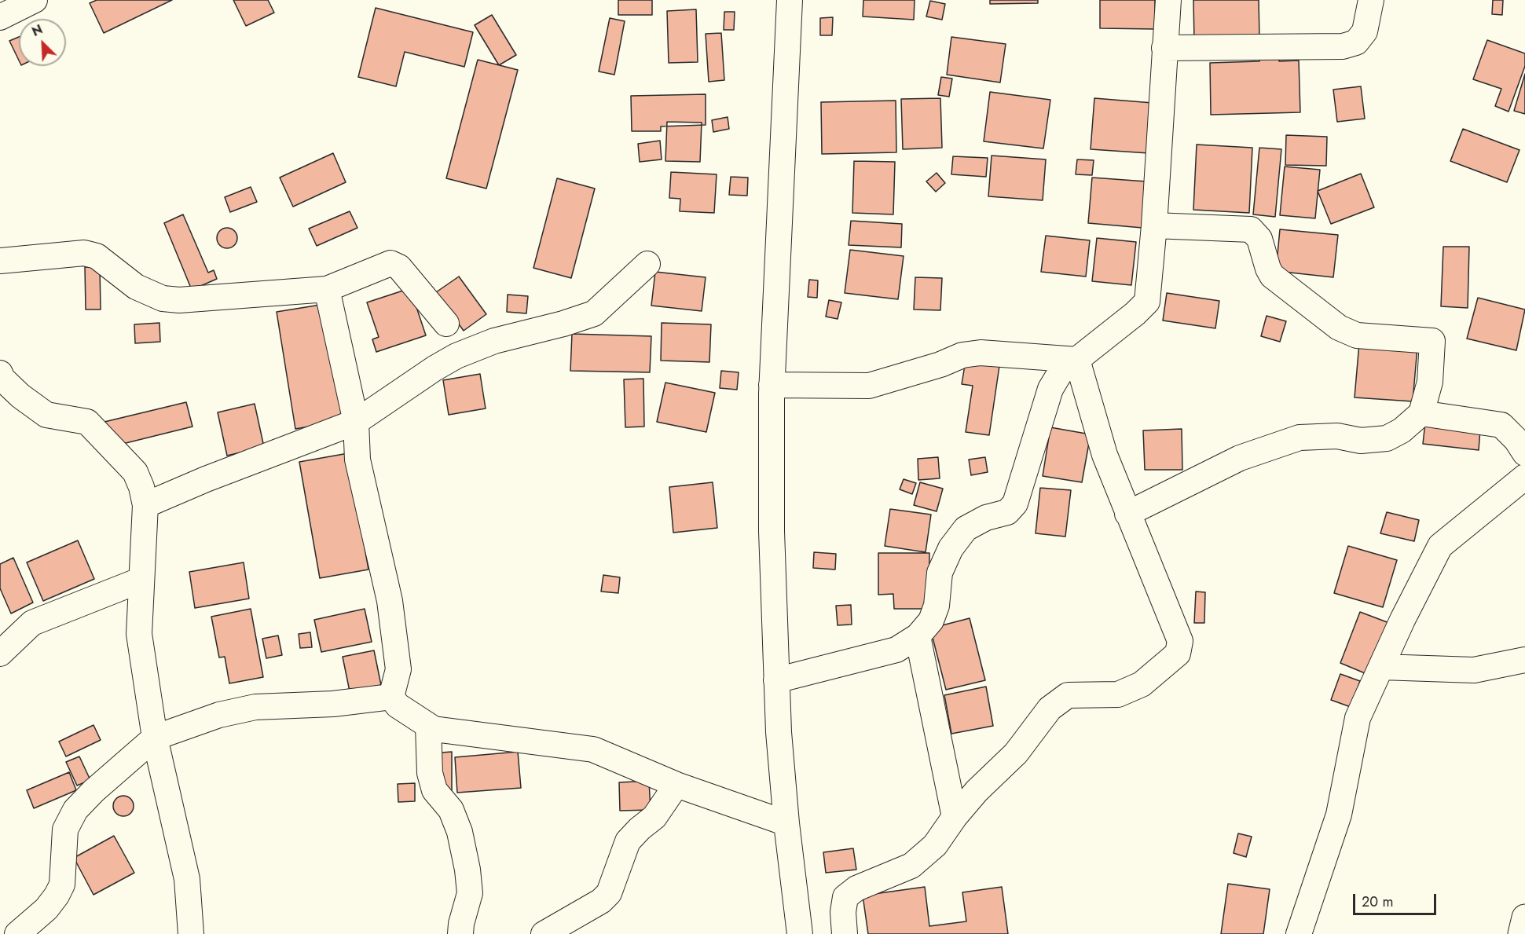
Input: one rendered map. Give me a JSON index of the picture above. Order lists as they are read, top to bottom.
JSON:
{
  "scale_bar": "20 m",
  "north": "top left"
}
